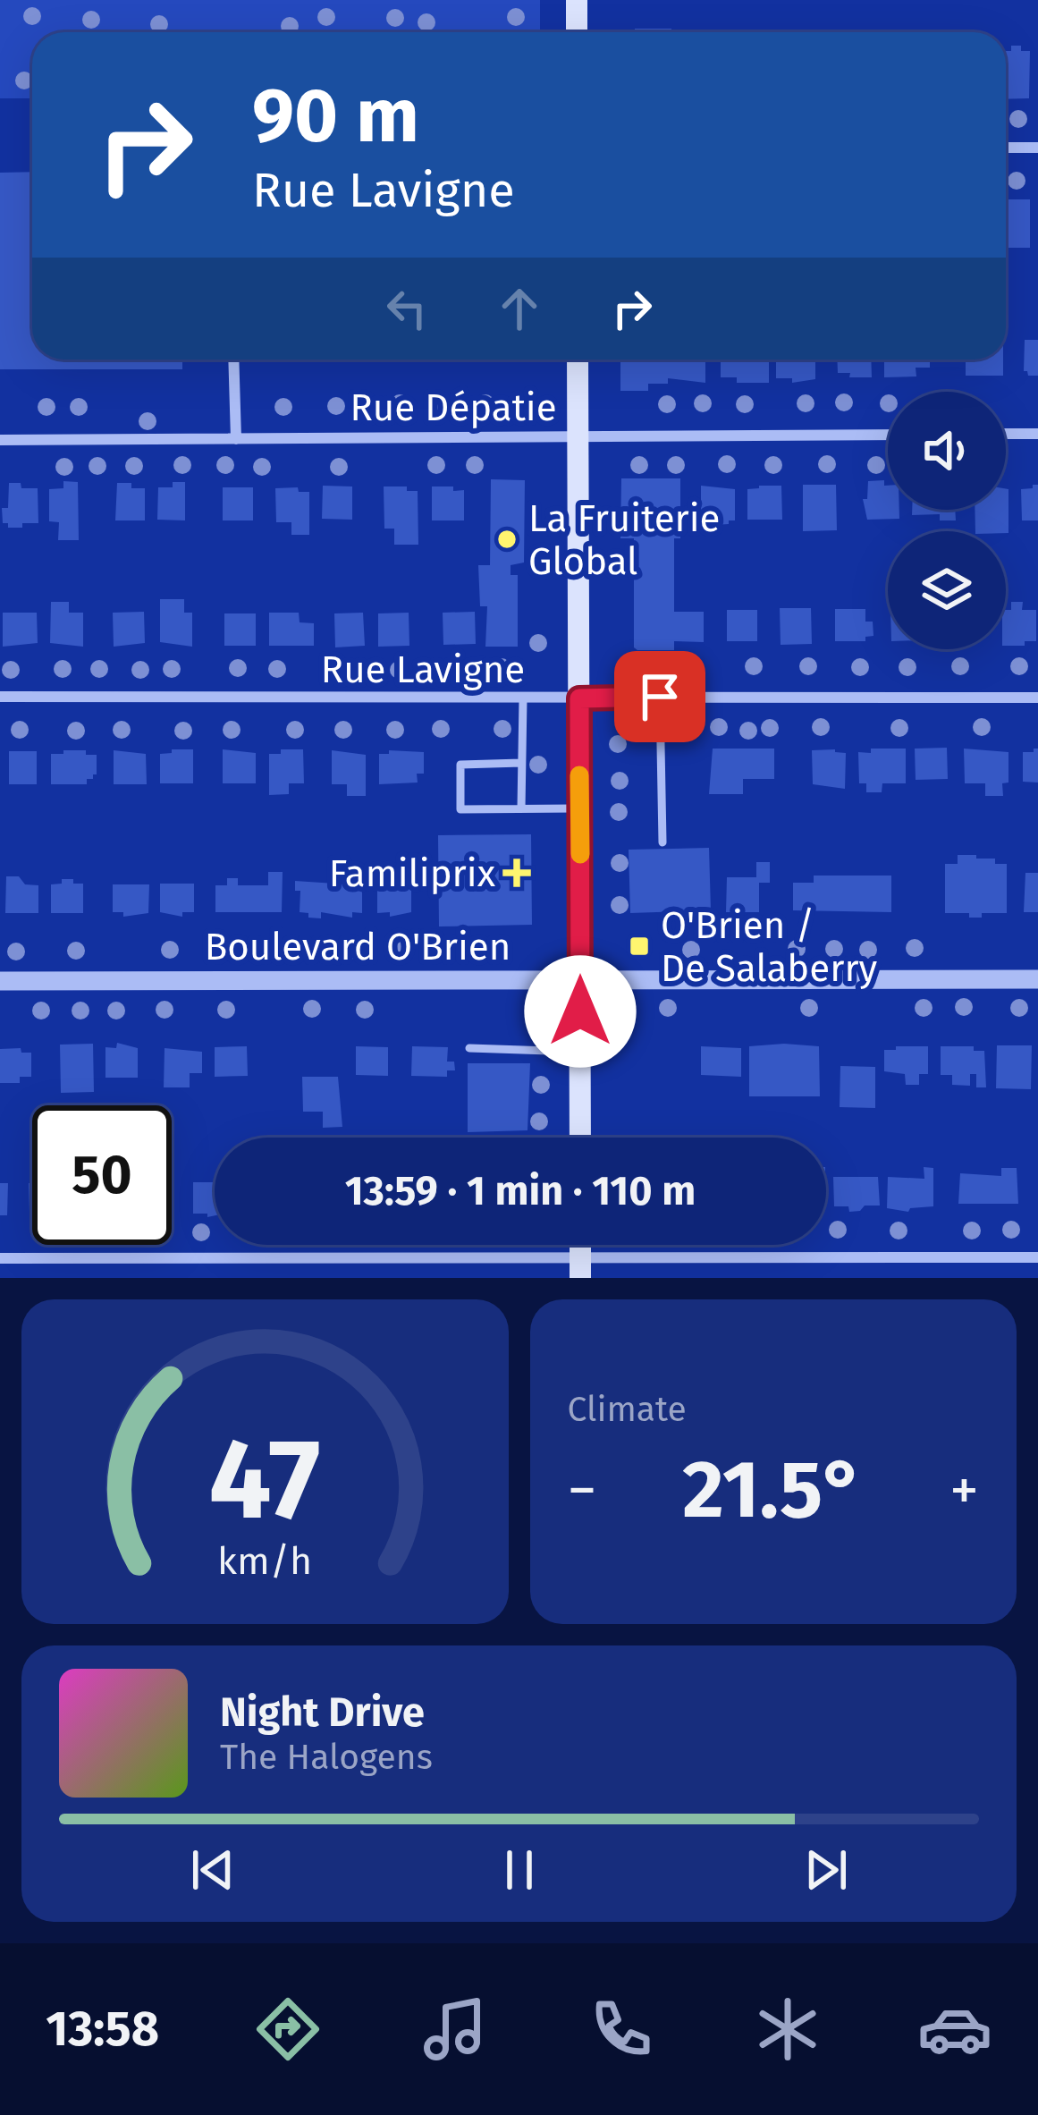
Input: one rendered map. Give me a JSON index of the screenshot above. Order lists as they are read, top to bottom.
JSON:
{
  "streets": {
    "street": ["Rue Dépatie", "Rue Lavigne", "Boulevard O'Brien"]
  },
  "places": {
    "other": ["La Fruiterie Global"],
    "health": ["Familiprix"],
    "transit": ["O'Brien / De Salaberry"]
  },
  "page": {
    "turn": ["90 m", "Rue Lavigne"],
    "limit": "50",
    "trip": "13:59 · 1 min · 110 m",
    "tile": "Climate",
    "heat": ["−", "21.5°", "+"],
    "song": ["Night Drive", "The Halogens"],
    "tabs": "13:58",
    "gauge": ["47", "km/h"]
  }
}
